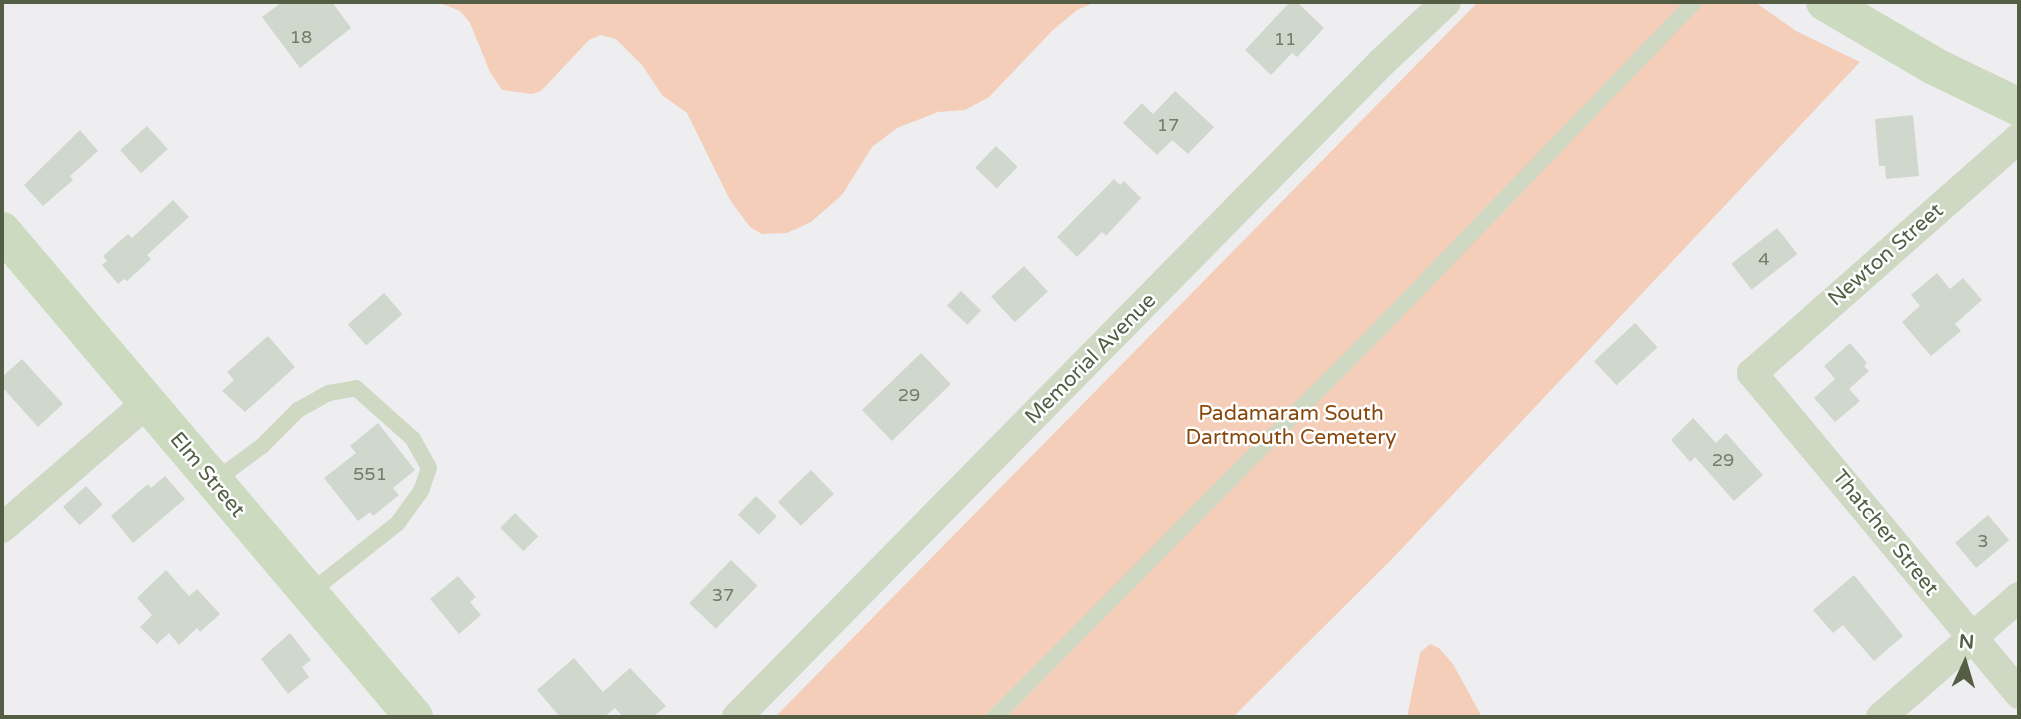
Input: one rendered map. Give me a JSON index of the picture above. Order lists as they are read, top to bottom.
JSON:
{
  "streets": {
    "street": [
      "Newton Street",
      "Memorial Avenue",
      "Elm Street",
      "Thatcher Street"
    ]
  },
  "crossings": [
    ["Newton Street", "Thatcher Street"]
  ],
  "parks": ["Padamaram South Dartmouth Cemetery"],
  "house_numbers": [
    "18",
    "11",
    "17",
    "4",
    "29",
    "29",
    "551",
    "3",
    "37"
  ],
  "north": "top"
}
